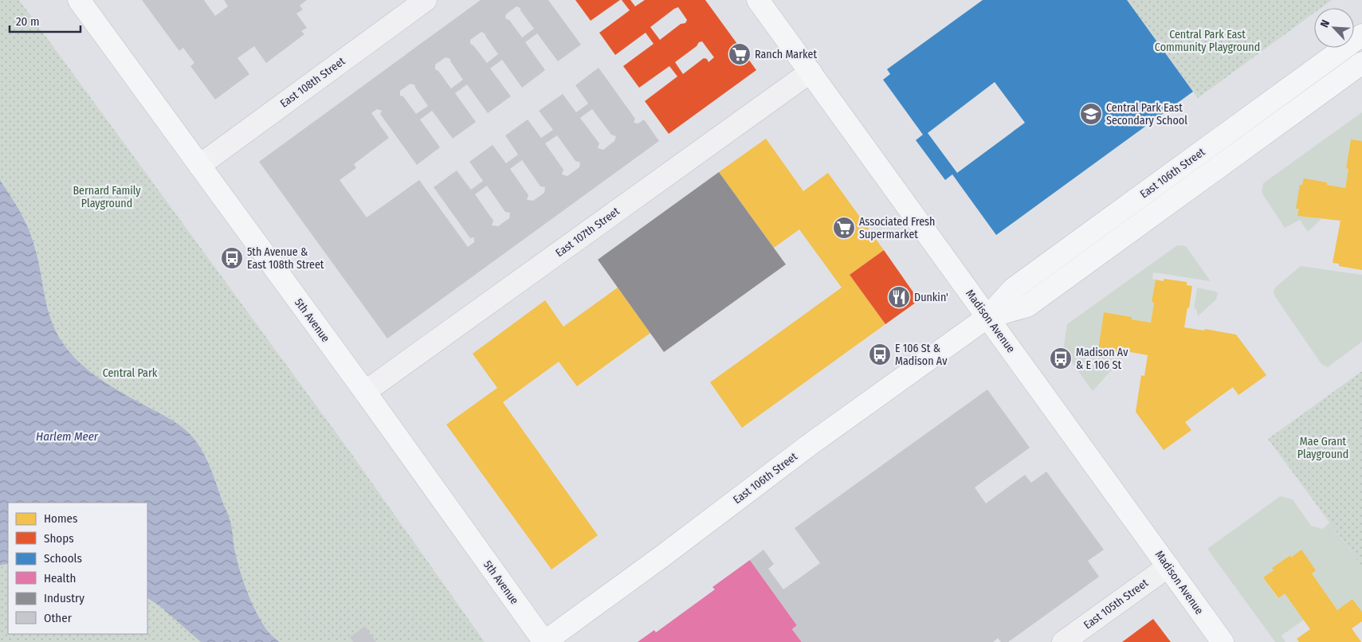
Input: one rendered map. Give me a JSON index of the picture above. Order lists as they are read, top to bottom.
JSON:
{
  "streets": {
    "main road": ["East 106th Street", "5th Avenue", "Madison Avenue"],
    "street": ["East 108th Street", "East 107th Street", "East 105th Street"]
  },
  "crossings": [
    ["East 108th Street", "5th Avenue"],
    ["East 106th Street", "5th Avenue"],
    ["East 106th Street", "Madison Avenue"],
    ["East 107th Street", "5th Avenue"],
    ["East 107th Street", "Madison Avenue"],
    ["Madison Avenue", "East 105th Street"]
  ],
  "water": ["Harlem Meer"],
  "parks": [
    "Central Park East Community Playground",
    "Bernard Family Playground",
    "Central Park",
    "Mae Grant Playground"
  ],
  "places": {
    "supermarket": ["Ranch Market", "Associated Fresh Supermarket"],
    "school or university": ["Central Park East Secondary School"],
    "bus stop": ["5th Avenue & East 108th Street", "E 106 St & Madison Av", "Madison Av & E 106 St"],
    "restaurant": ["Dunkin'"]
  },
  "legend": [
    "Homes",
    "Shops",
    "Schools",
    "Health",
    "Industry",
    "Other"
  ],
  "scale_bar": "20 m",
  "north": "top left"
}
